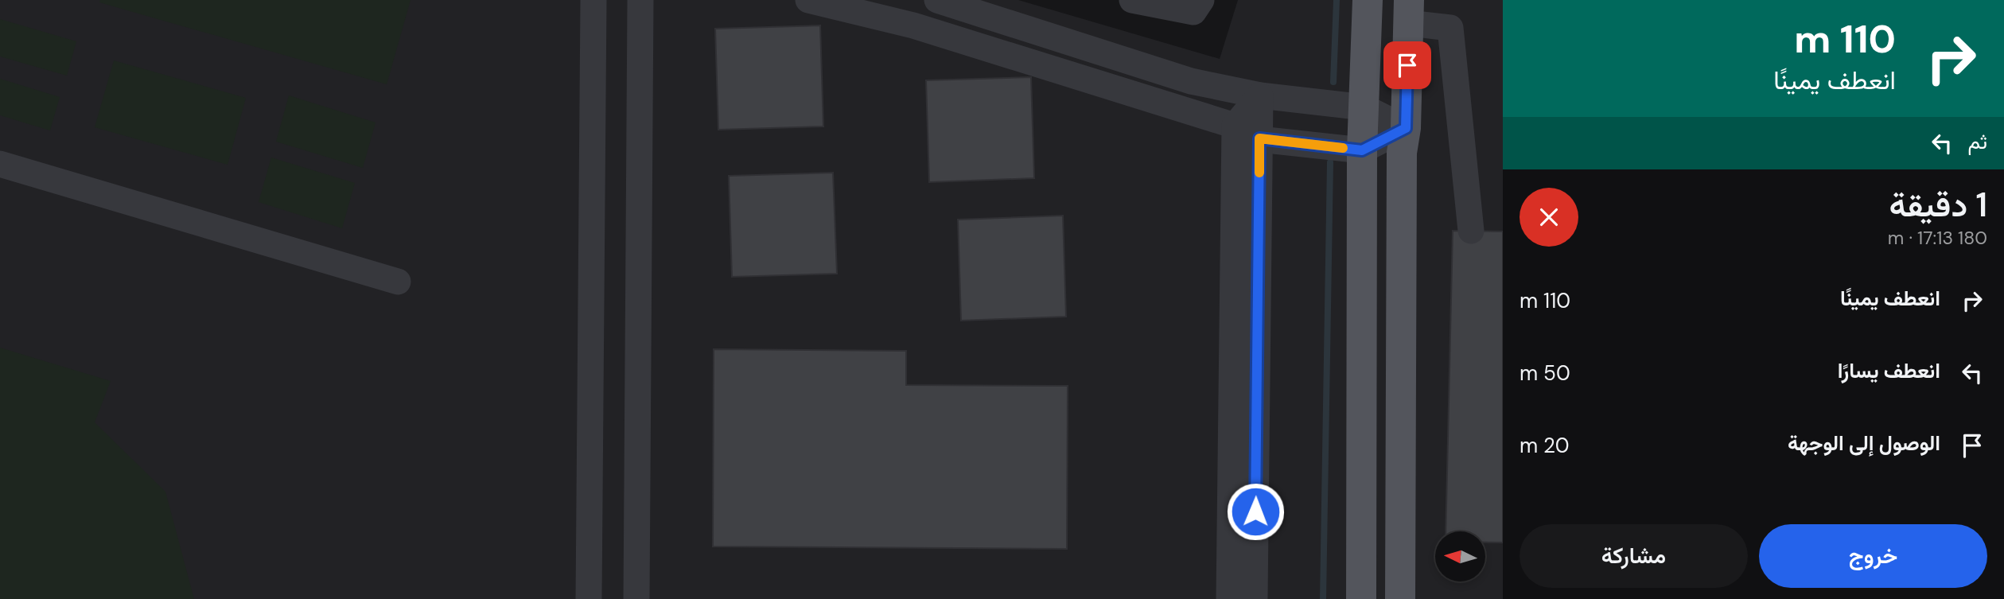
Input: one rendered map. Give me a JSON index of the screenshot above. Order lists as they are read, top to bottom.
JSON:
{
  "north": "left",
  "page": {
    "turn": ["110 m", "انعطف يمينًا"],
    "then": "ثم",
    "heading": ["1 دقيقة", "180 m · 17:13"],
    "list": [
      {
        "name": "انعطف يمينًا",
        "value": "110 m"
      },
      {
        "name": "انعطف يسارًا",
        "value": "50 m"
      },
      {
        "name": "الوصول إلى الوجهة",
        "value": "20 m"
      }
    ],
    "buttons": ["خروج", "مشاركة"]
  }
}
